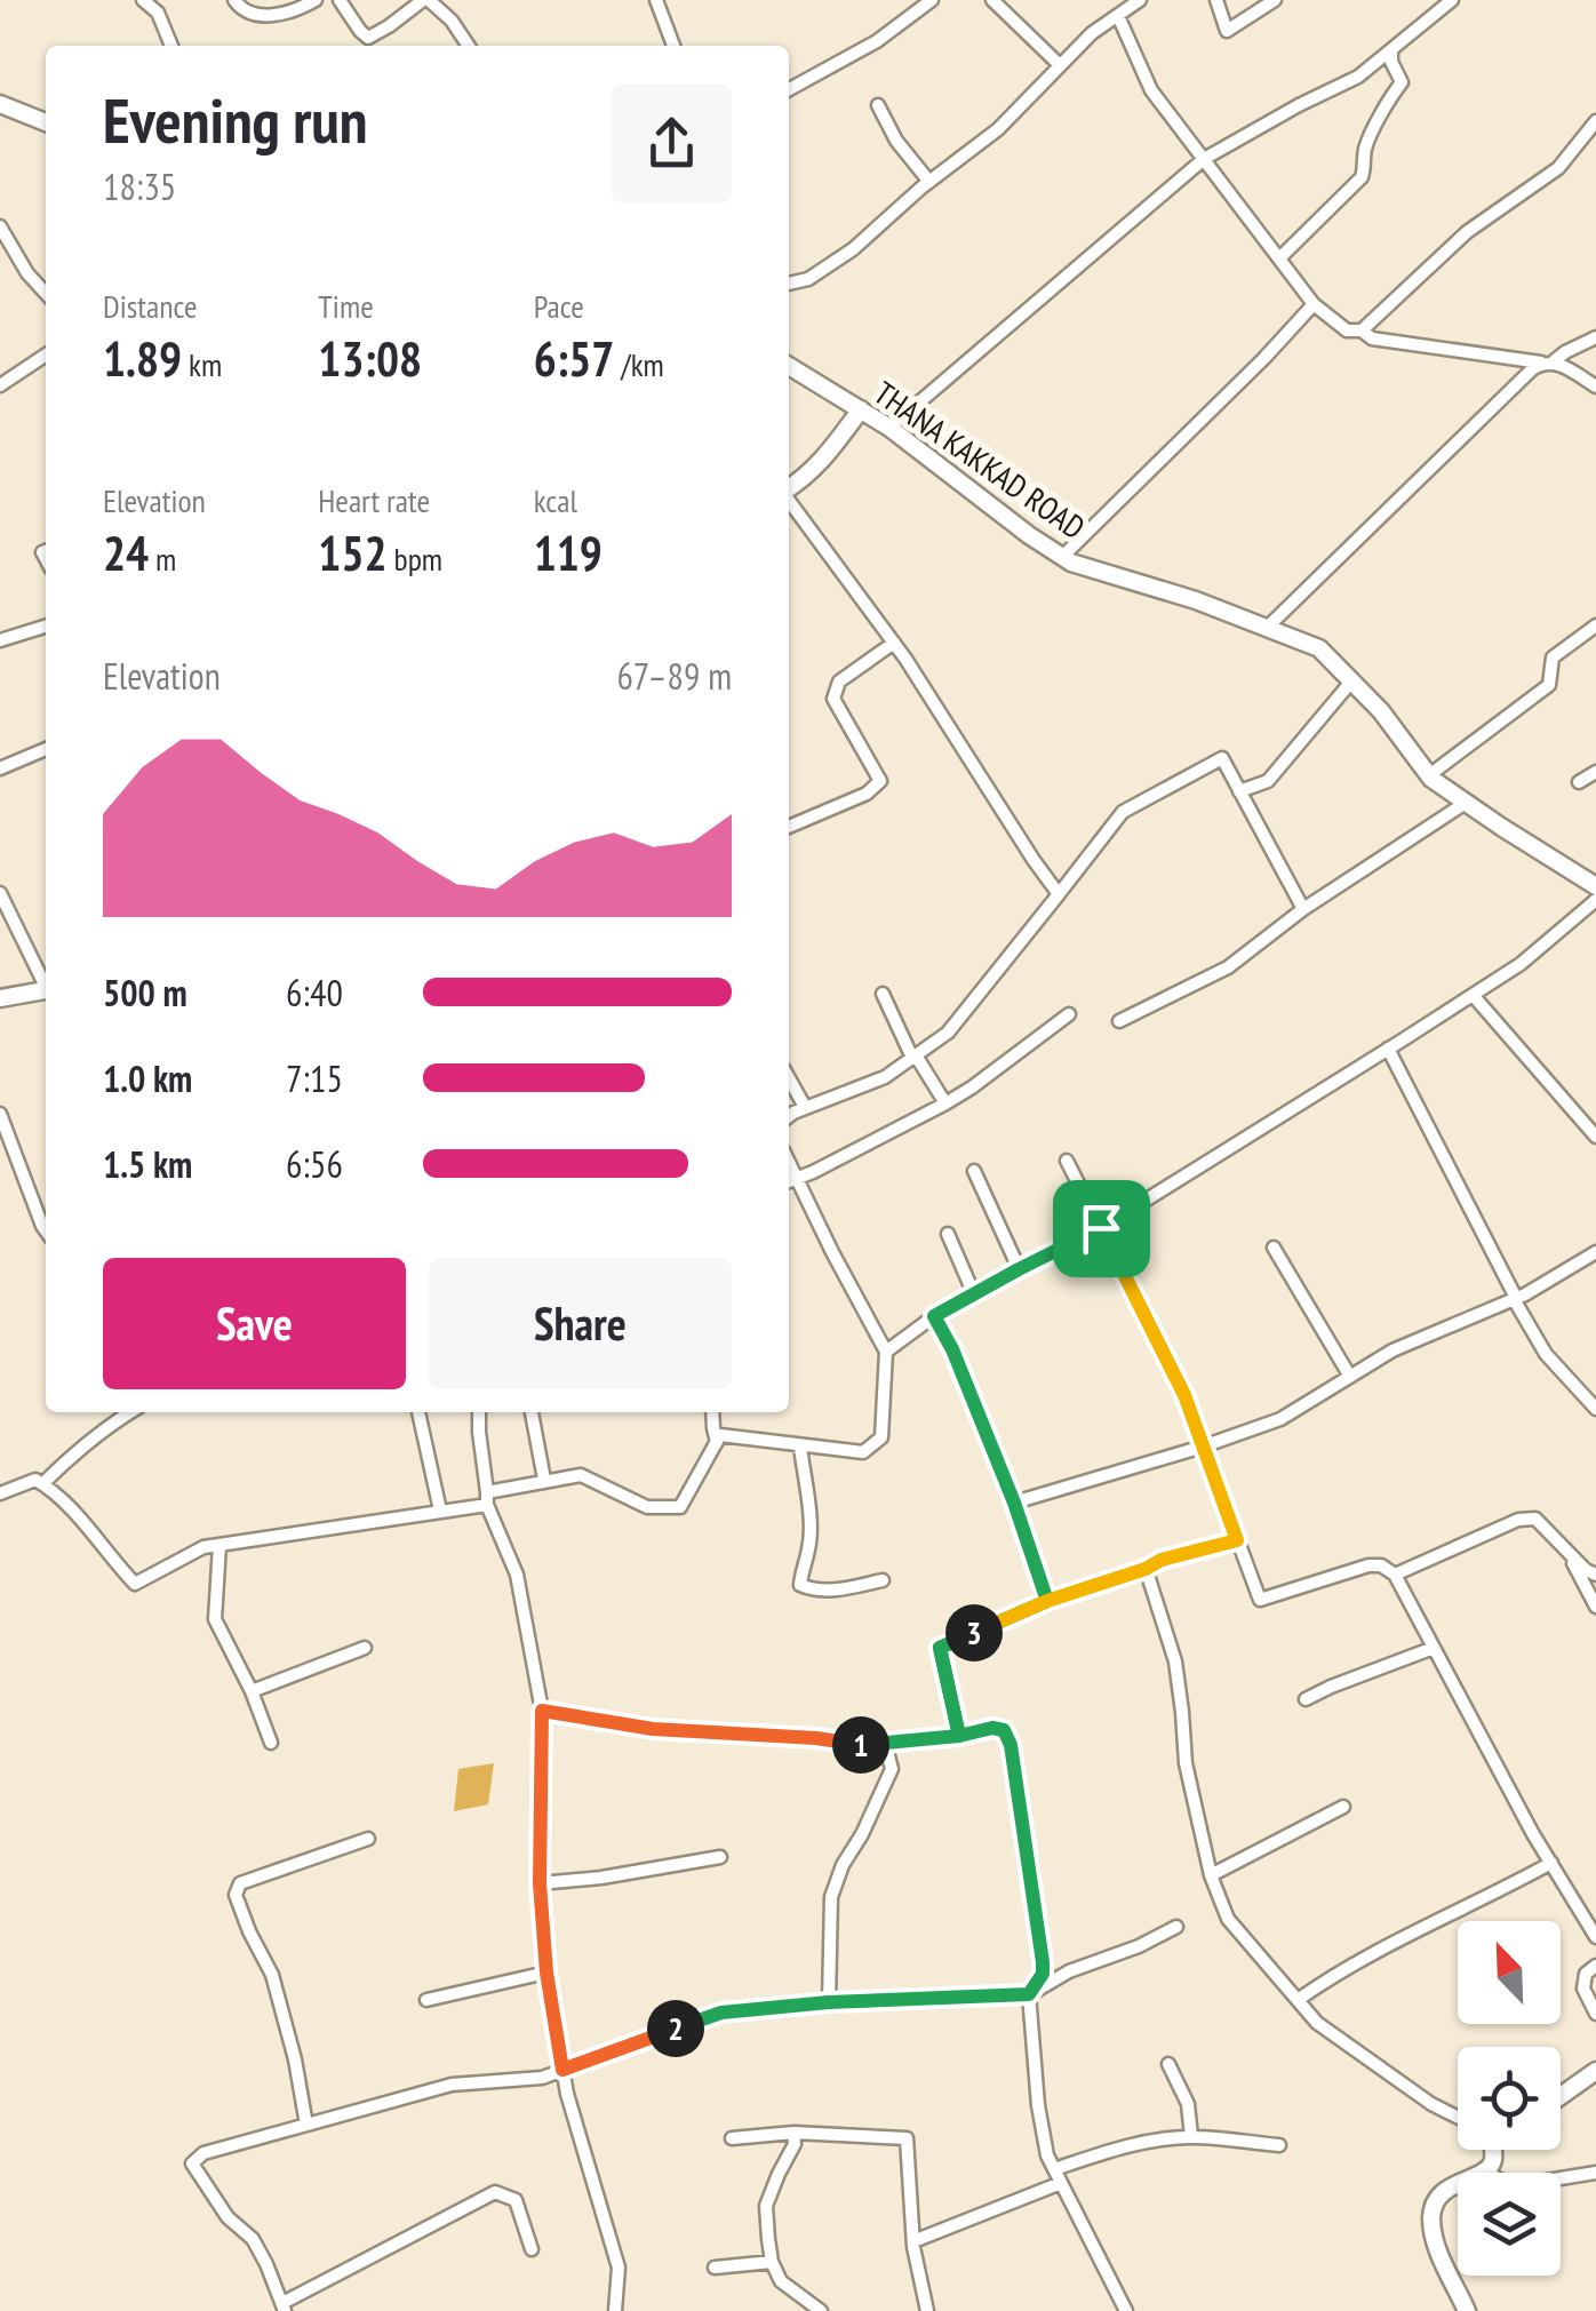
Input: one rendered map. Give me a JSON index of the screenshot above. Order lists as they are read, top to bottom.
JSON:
{
  "streets": {
    "main road": ["THANA KAKKAD ROAD"]
  },
  "north": "top left",
  "page": {
    "heading": ["Evening run", "18:35"],
    "stats": [
      ["Distance", "1.89 km"],
      ["Time", "13:08"],
      ["Pace", "6:57 /km"],
      ["Elevation", "24 m"],
      ["Heart rate", "152 bpm"],
      ["kcal", "119"]
    ],
    "chart": ["Elevation", "67–89 m"],
    "list": [
      {
        "name": "500 m",
        "note": "6:40"
      },
      {
        "name": "1.0 km",
        "note": "7:15"
      },
      {
        "name": "1.5 km",
        "note": "6:56"
      }
    ],
    "buttons": ["Save", "Share"],
    "pins": ["3", "1", "2"]
  }
}
